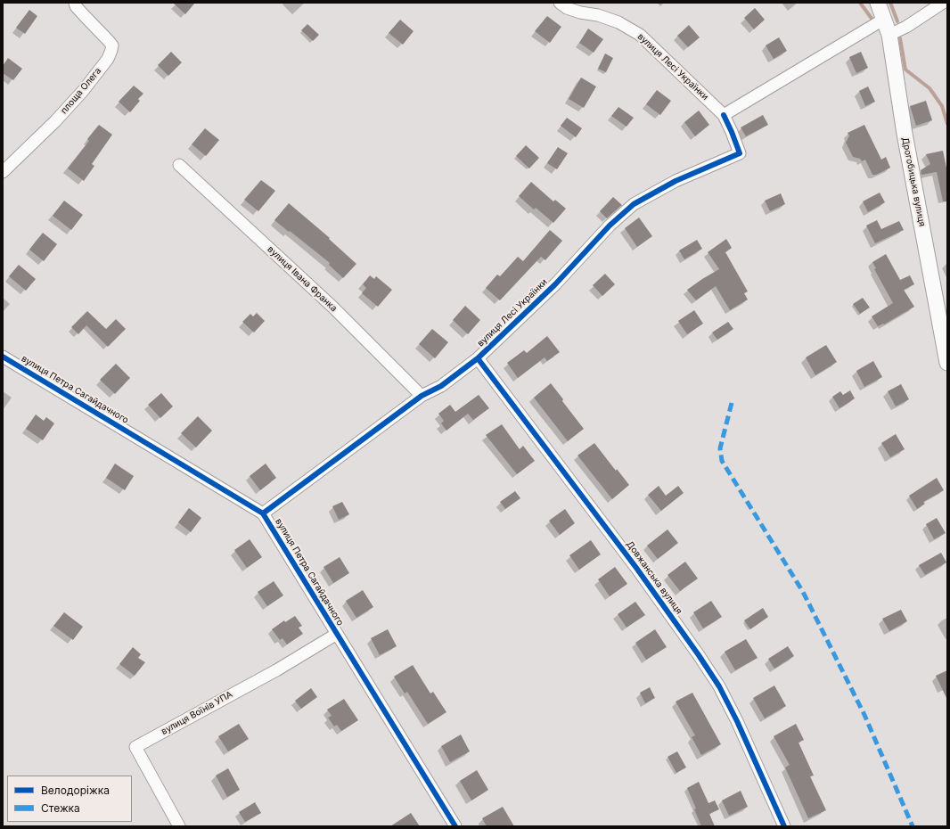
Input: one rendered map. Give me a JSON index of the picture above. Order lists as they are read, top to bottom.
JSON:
{
  "streets": {
    "street": [
      "вулиця Лесі Українки",
      "площа Олега",
      "Дрогобицька вулиця",
      "вулиця Івана Франка",
      "вулиця Петра Сагайдачного",
      "Довжанська вулиця",
      "вулиця Воїнів УПА"
    ]
  },
  "crossings": [
    ["вулиця Лесі Українки", "вулиця Івана Франка"],
    ["вулиця Лесі Українки", "вулиця Петра Сагайдачного"],
    ["вулиця Лесі Українки", "Довжанська вулиця"],
    ["вулиця Петра Сагайдачного", "вулиця Воїнів УПА"]
  ],
  "legend": ["Велодоріжка", "Стежка"]
}
